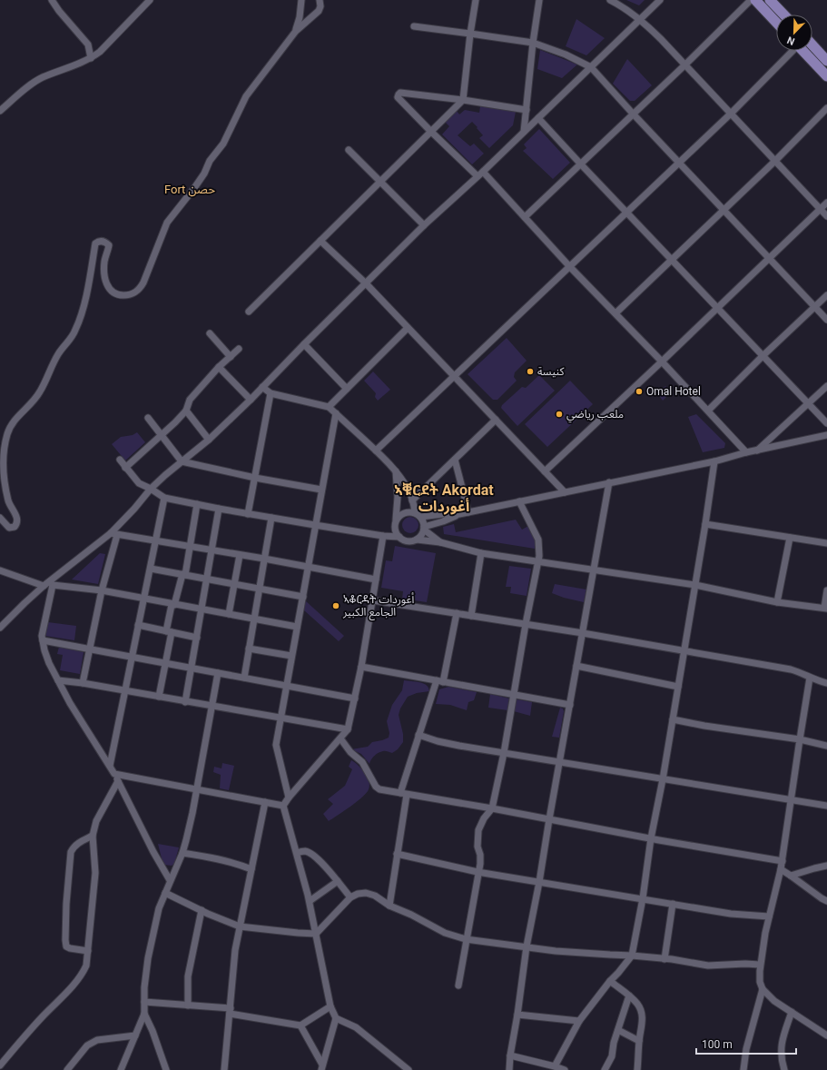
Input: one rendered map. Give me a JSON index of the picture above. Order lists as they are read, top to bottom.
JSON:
{
  "districts": ["Fort حصن", "ኣቑርደት Akordat أغوردات"],
  "places": [
    "كنيسة",
    "Omal Hotel",
    "ملعب رياضي",
    "ኣቆርዳት أغوردات الجامع الكبير"
  ],
  "scale_bar": "100 m",
  "north": "bottom left"
}
